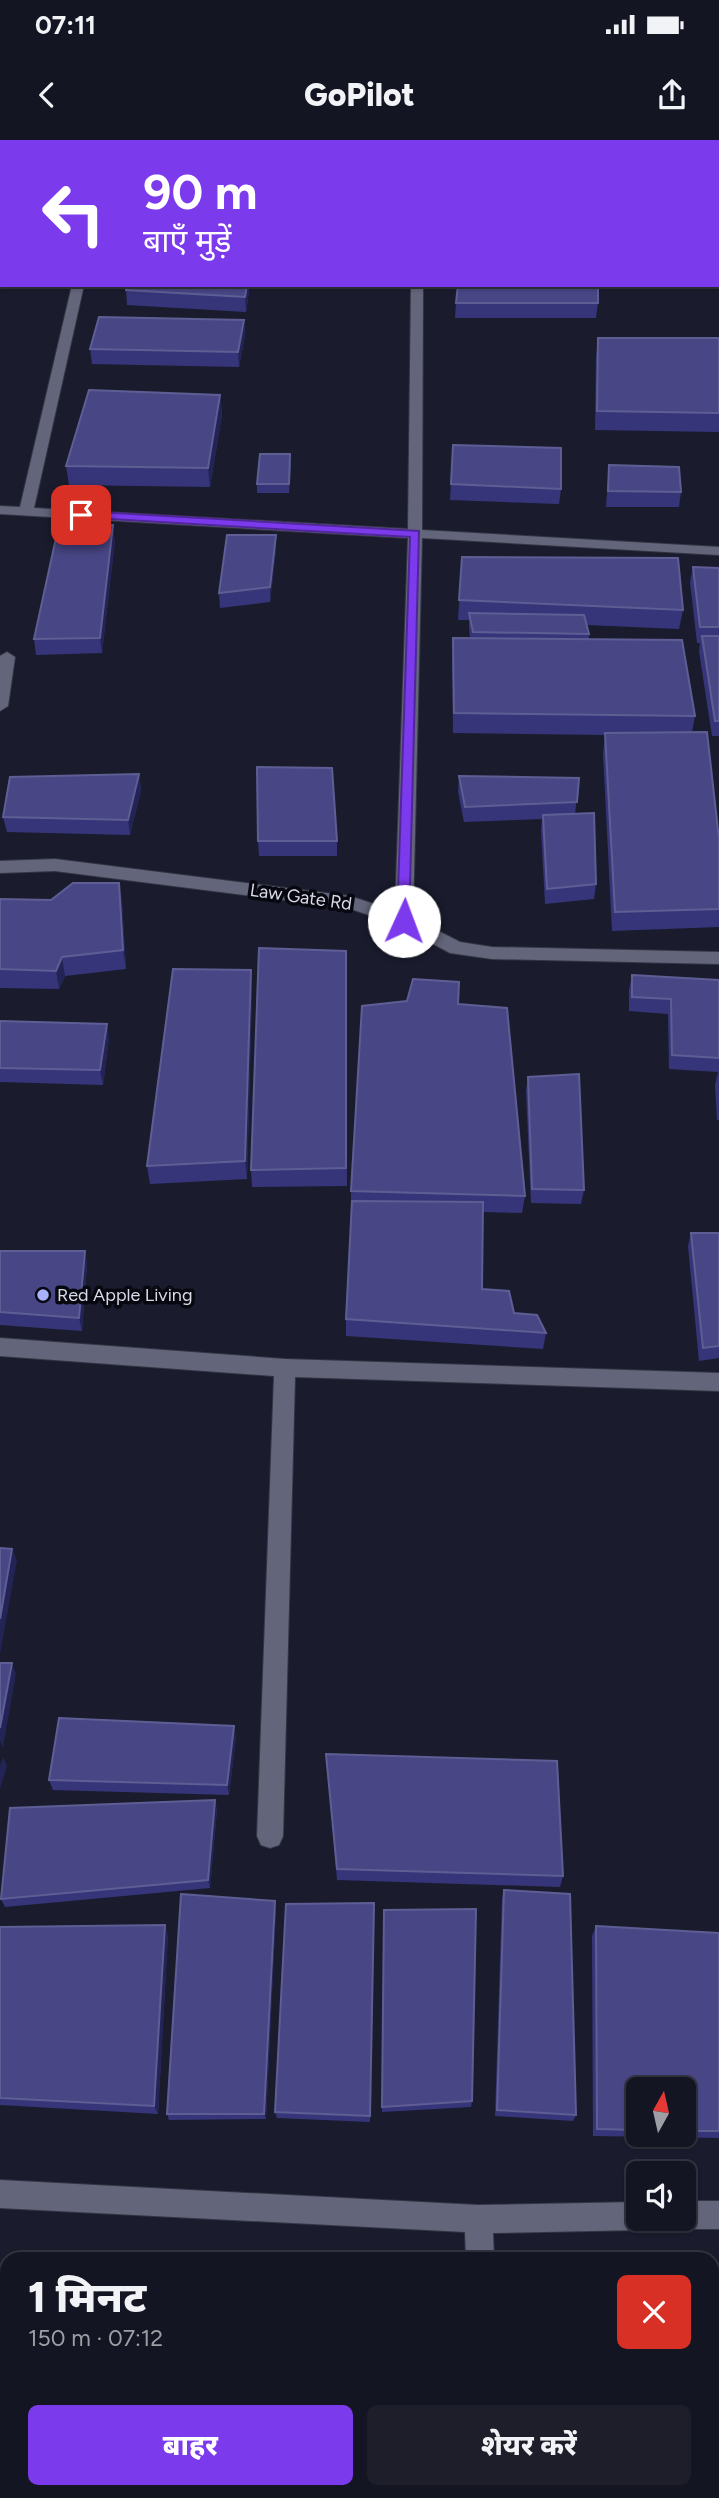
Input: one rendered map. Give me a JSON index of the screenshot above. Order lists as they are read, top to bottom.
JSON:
{
  "streets": {
    "street": ["Law Gate Rd"]
  },
  "places": ["Red Apple Living"],
  "north": "top",
  "page": {
    "status": "07:11",
    "header": "GoPilot",
    "turn": ["90 m", "बाएँ मुड़ें"],
    "heading": ["1 मिनट", "150 m · 07:12"],
    "buttons": ["बाहर", "शेयर करें"]
  }
}
